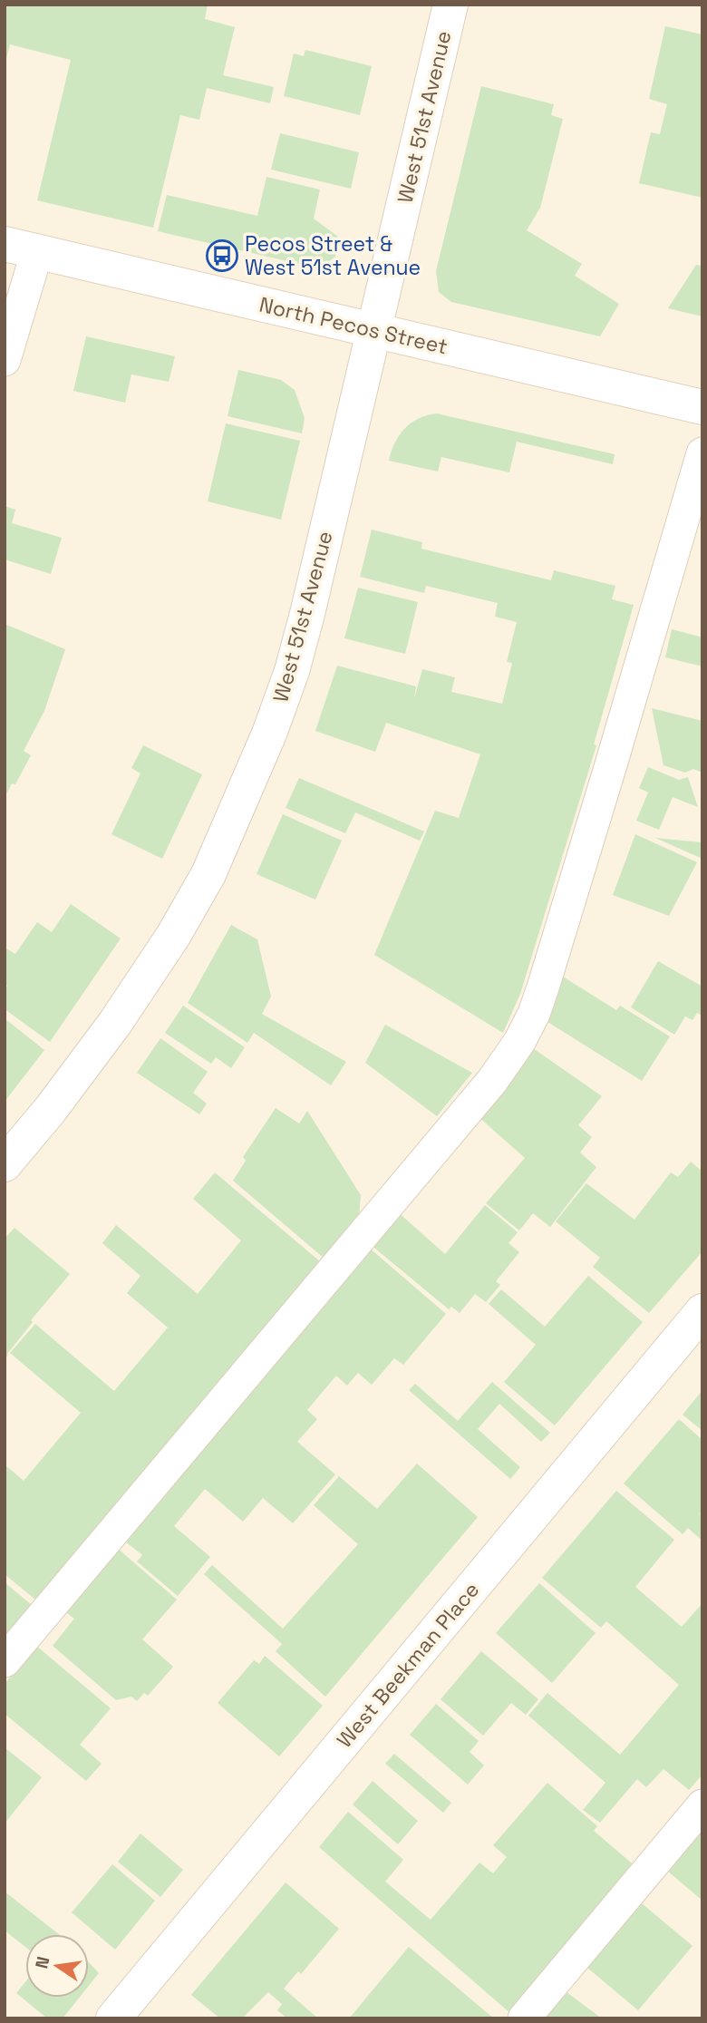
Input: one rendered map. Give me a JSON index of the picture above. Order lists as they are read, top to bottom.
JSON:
{
  "streets": {
    "street": ["West 51st Avenue", "North Pecos Street", "West Beekman Place"]
  },
  "crossings": [
    ["West 51st Avenue", "North Pecos Street"]
  ],
  "places": {
    "bus stop": ["Pecos Street & West 51st Avenue"]
  },
  "north": "left"
}
